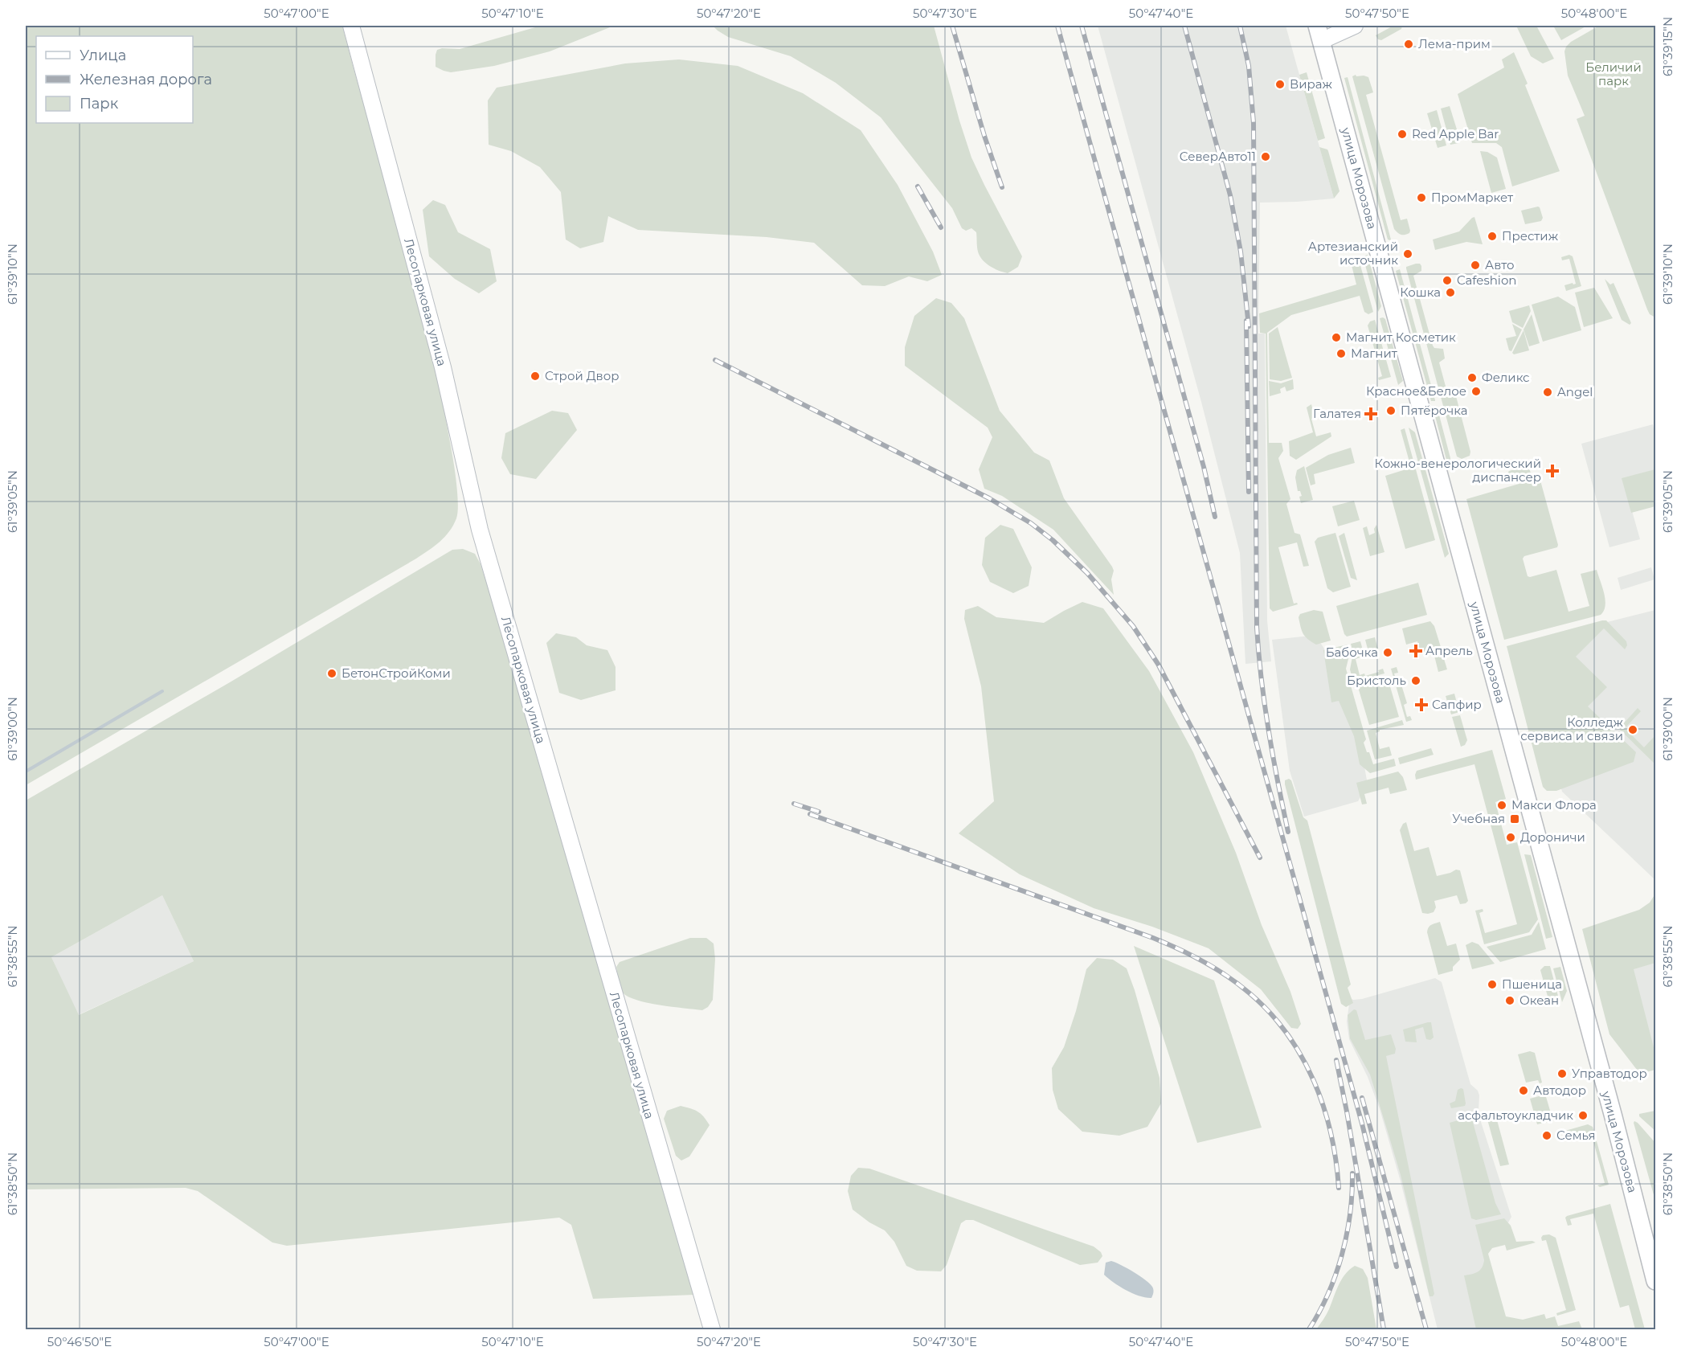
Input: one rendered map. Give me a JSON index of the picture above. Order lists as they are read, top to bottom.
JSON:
{
  "streets": {
    "main road": ["улица Морозова"],
    "street": ["Лесопарковая улица"]
  },
  "parks": ["Беличий парк"],
  "places": {
    "other": [
      "Лема-прим",
      "Вираж",
      "Red Apple Bar",
      "СеверАвто11",
      "ПромМаркет",
      "Престиж",
      "Артезианский источник",
      "Авто",
      "Cafeshion",
      "Кошка",
      "Магнит Косметик",
      "Магнит",
      "Строй Двор",
      "Феликс",
      "Красное&Белое",
      "Angel",
      "Пятёрочка",
      "Бабочка",
      "БетонСтройКоми",
      "Бристоль",
      "Колледж сервиса и связи",
      "Макси Флора",
      "Дороничи",
      "Пшеница",
      "Океан",
      "Управтодор",
      "Автодор",
      "асфальтоукладчик",
      "Семья"
    ],
    "health": [
      "Галатея",
      "Кожно-венерологический диспансер",
      "Апрель",
      "Сапфир"
    ],
    "transit": ["Учебная"]
  },
  "legend": ["Улица", "Железная дорога", "Парк"],
  "coordinates": [
    "50°47'00\"E",
    "50°47'10\"E",
    "50°47'20\"E",
    "50°47'30\"E",
    "50°47'40\"E",
    "50°47'50\"E",
    "50°48'00\"E",
    "61°39'15\"N",
    "61°39'10\"N",
    "61°39'05\"N",
    "61°39'00\"N",
    "61°38'55\"N",
    "61°38'50\"N",
    "50°46'50\"E"
  ]
}
